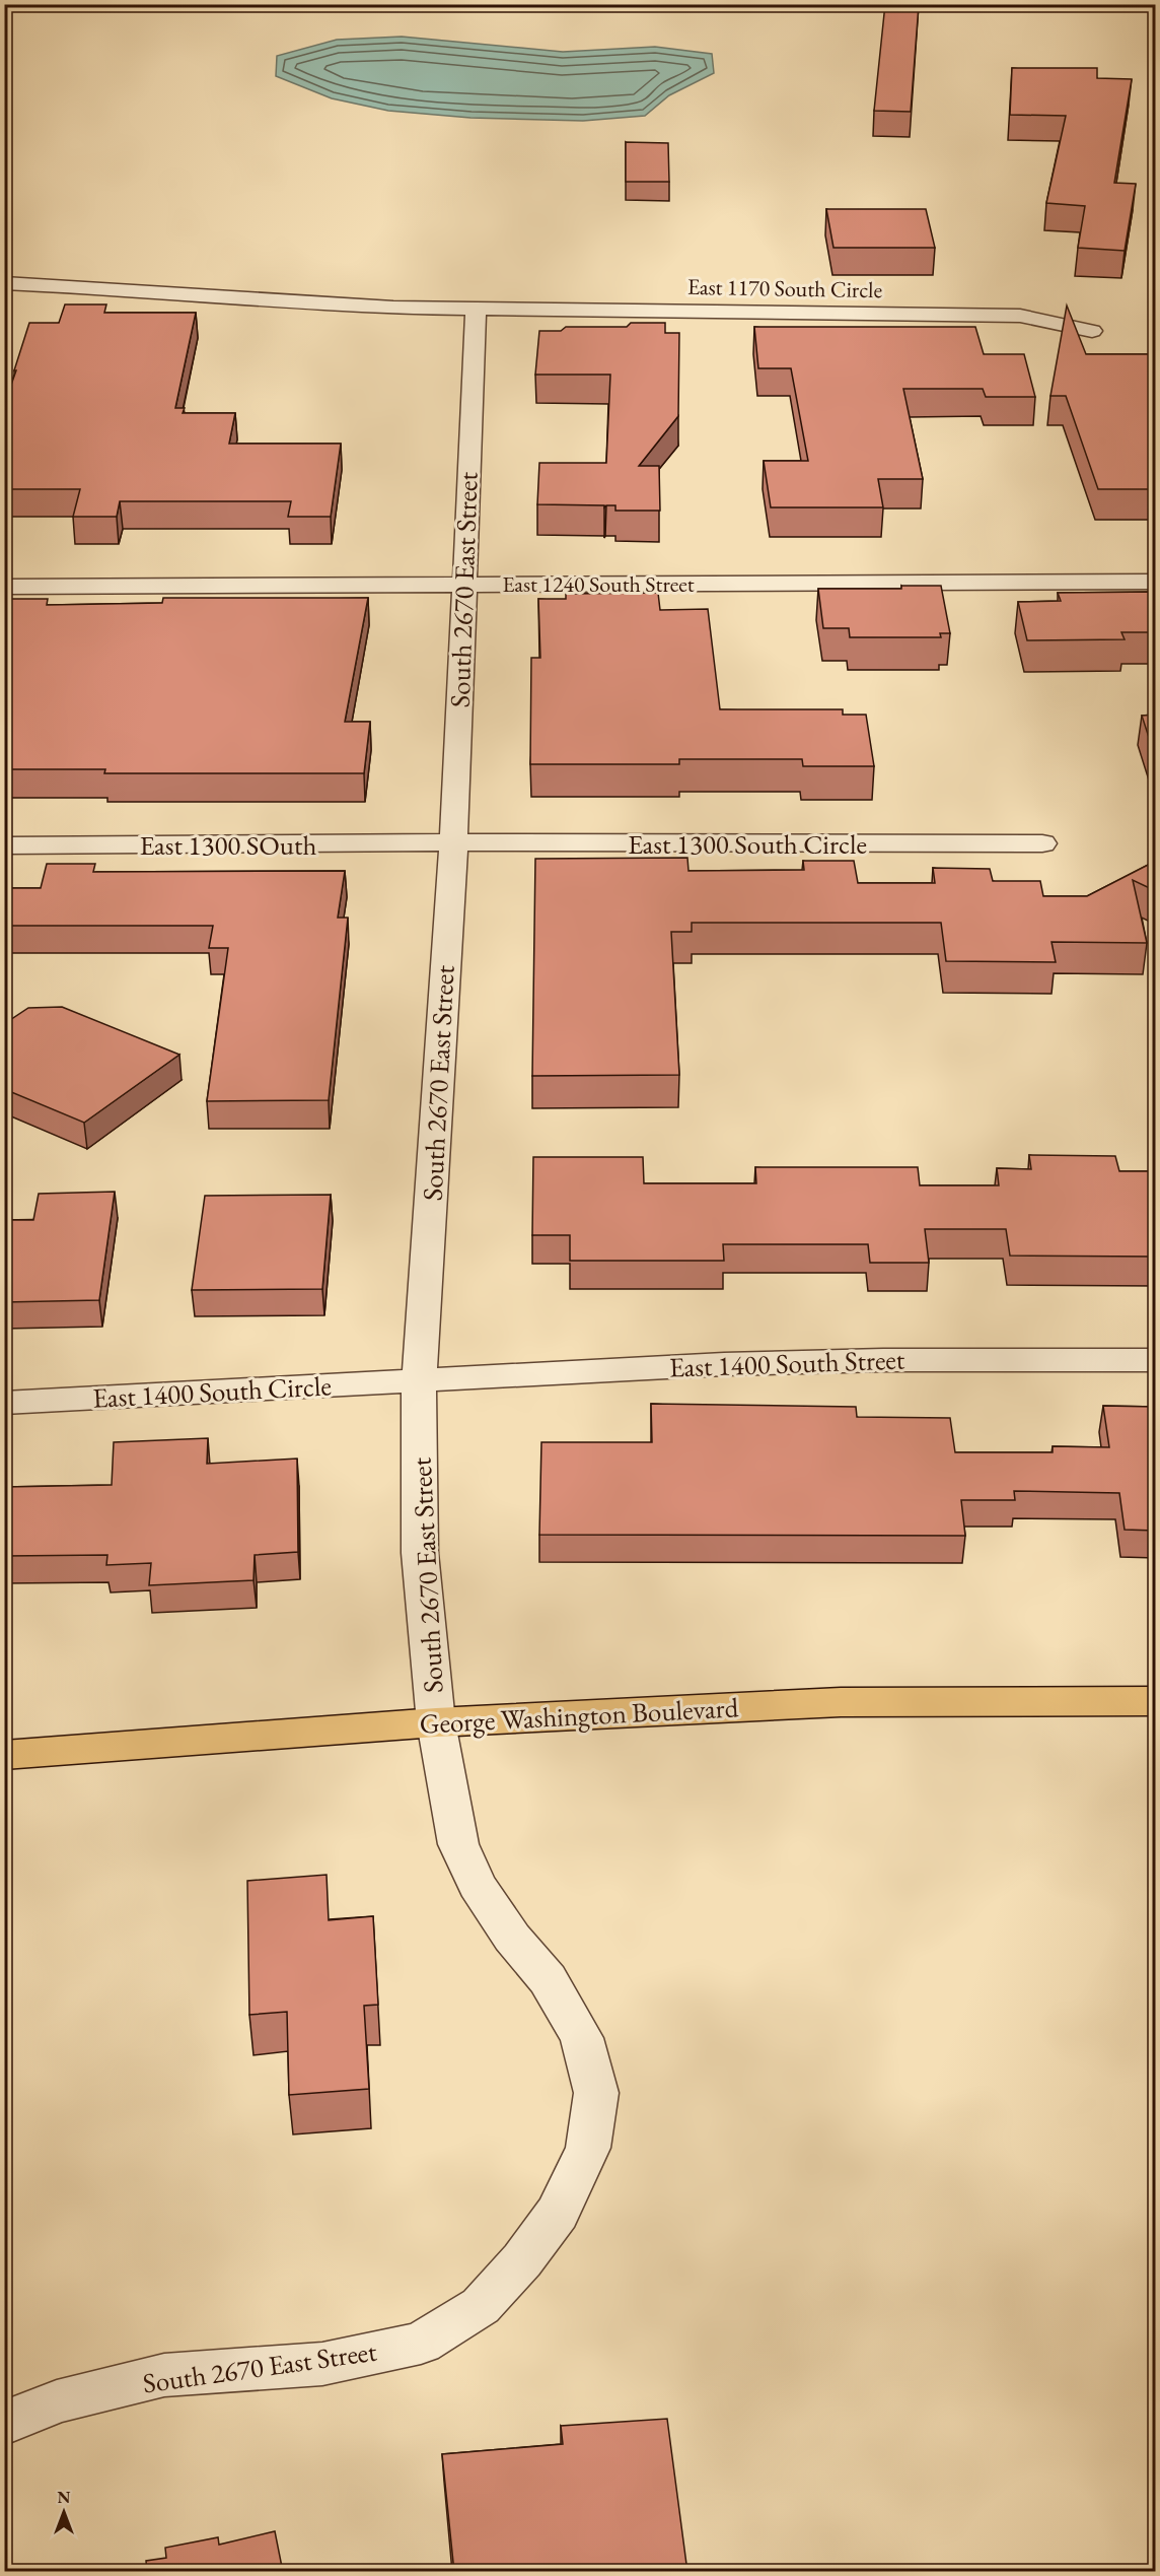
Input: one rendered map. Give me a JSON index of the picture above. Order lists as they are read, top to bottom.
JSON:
{
  "streets": {
    "main road": ["George Washington Boulevard"],
    "street": [
      "East 1170 South Circle",
      "East 1240 South Street",
      "South 2670 East Street",
      "East 1300 South Circle",
      "East 1300 SOuth",
      "East 1400 South Street",
      "East 1400 South Circle"
    ]
  },
  "crossings": [
    ["East 1170 South Circle", "South 2670 East Street"],
    ["East 1240 South Street", "South 2670 East Street"],
    ["South 2670 East Street", "East 1300 South Circle"],
    ["South 2670 East Street", "East 1300 SOuth"],
    ["South 2670 East Street", "East 1400 South Street"],
    ["South 2670 East Street", "East 1400 South Circle"],
    ["South 2670 East Street", "George Washington Boulevard"],
    ["East 1300 South Circle", "East 1300 SOuth"],
    ["East 1400 South Street", "East 1400 South Circle"]
  ],
  "north": "top"
}
